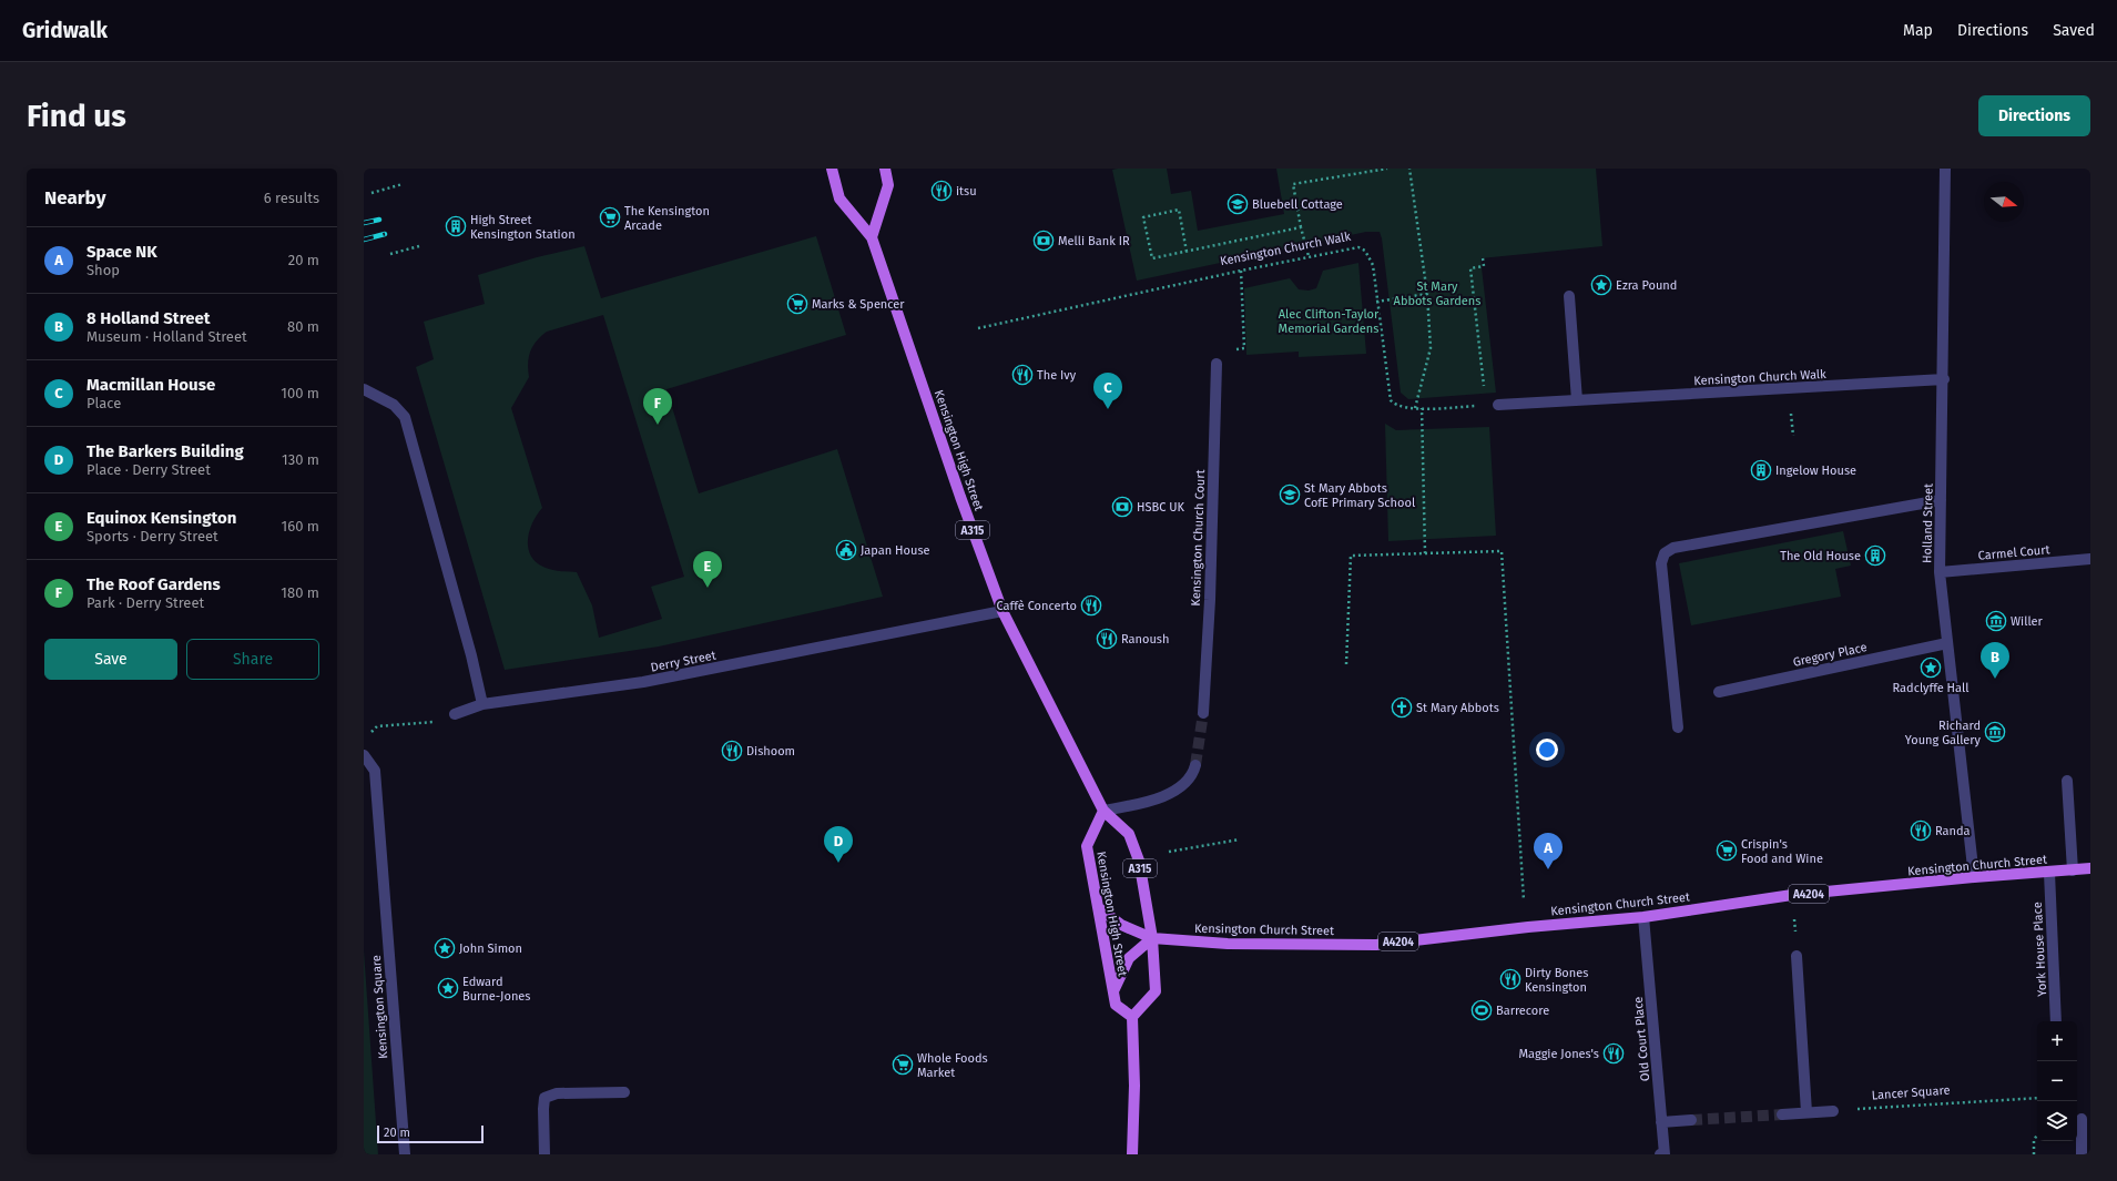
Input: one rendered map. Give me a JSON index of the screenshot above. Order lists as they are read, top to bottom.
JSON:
{
  "streets": {
    "main road": [
      "Kensington High Street",
      "A315",
      "Kensington Church Street",
      "A4204"
    ],
    "street": [
      "Kensington Church Walk",
      "Holland Street",
      "Kensington Church Court",
      "Carmel Court",
      "Gregory Place",
      "Derry Street",
      "York House Place",
      "Kensington Square",
      "Old Court Place"
    ],
    "path": ["Lancer Square"]
  },
  "crossings": [
    ["Kensington Church Walk", "Holland Street"],
    ["Kensington High Street", "Derry Street"],
    ["Kensington High Street", "Kensington Church Street"],
    ["Kensington High Street", "A4204"],
    ["Holland Street", "Carmel Court"],
    ["Holland Street", "Gregory Place"],
    ["Holland Street", "Kensington Church Street"],
    ["Kensington Church Street", "A4204"],
    ["Kensington Church Street", "York House Place"],
    ["Kensington Church Street", "Old Court Place"]
  ],
  "parks": ["St Mary Abbots Gardens", "Alec Clifton-Taylor Memorial Gardens"],
  "places": {
    "restaurant": [
      "itsu",
      "The Ivy",
      "Caffè Concerto",
      "Ranoush",
      "Dishoom",
      "Randa",
      "Dirty Bones Kensington",
      "Maggie Jones's"
    ],
    "school or university": ["Bluebell Cottage", "St Mary Abbots CofE Primary School"],
    "supermarket": [
      "The Kensington Arcade",
      "Marks & Spencer",
      "Crispin's Food and Wine",
      "Whole Foods Market"
    ],
    "building": ["High Street Kensington Station", "Ingelow House", "The Old House"],
    "bank": ["Melli Bank IR", "HSBC UK"],
    "place": [
      "Ezra Pound",
      "Radclyffe Hall",
      "John Simon",
      "Edward Burne-Jones"
    ],
    "public building": ["Japan House"],
    "museum": ["Willer", "Richard Young Gallery"],
    "church": ["St Mary Abbots"],
    "sports": ["Barrecore"]
  },
  "scale_bar": "20 m",
  "north": "right",
  "page": {
    "header": "Gridwalk",
    "nav": ["Map", "Directions", "Saved"],
    "buttons": [
      "Directions",
      ["Save", "Share"]
    ],
    "title": "Find us",
    "heading": ["Nearby", "6 results"],
    "list": [
      {
        "mark": "A",
        "name": "Space NK",
        "note": "Shop",
        "value": "20 m"
      },
      {
        "mark": "B",
        "name": "8 Holland Street",
        "note": "Museum · Holland Street",
        "value": "80 m"
      },
      {
        "mark": "C",
        "name": "Macmillan House",
        "note": "Place",
        "value": "100 m"
      },
      {
        "mark": "D",
        "name": "The Barkers Building",
        "note": "Place · Derry Street",
        "value": "130 m"
      },
      {
        "mark": "E",
        "name": "Equinox Kensington",
        "note": "Sports · Derry Street",
        "value": "160 m"
      },
      {
        "mark": "F",
        "name": "The Roof Gardens",
        "note": "Park · Derry Street",
        "value": "180 m"
      }
    ],
    "pins": [
      "C",
      "F",
      "E",
      "B",
      "D",
      "A"
    ],
    "map_buttons": ["+", "−"],
    "scale": "20 m"
  }
}
